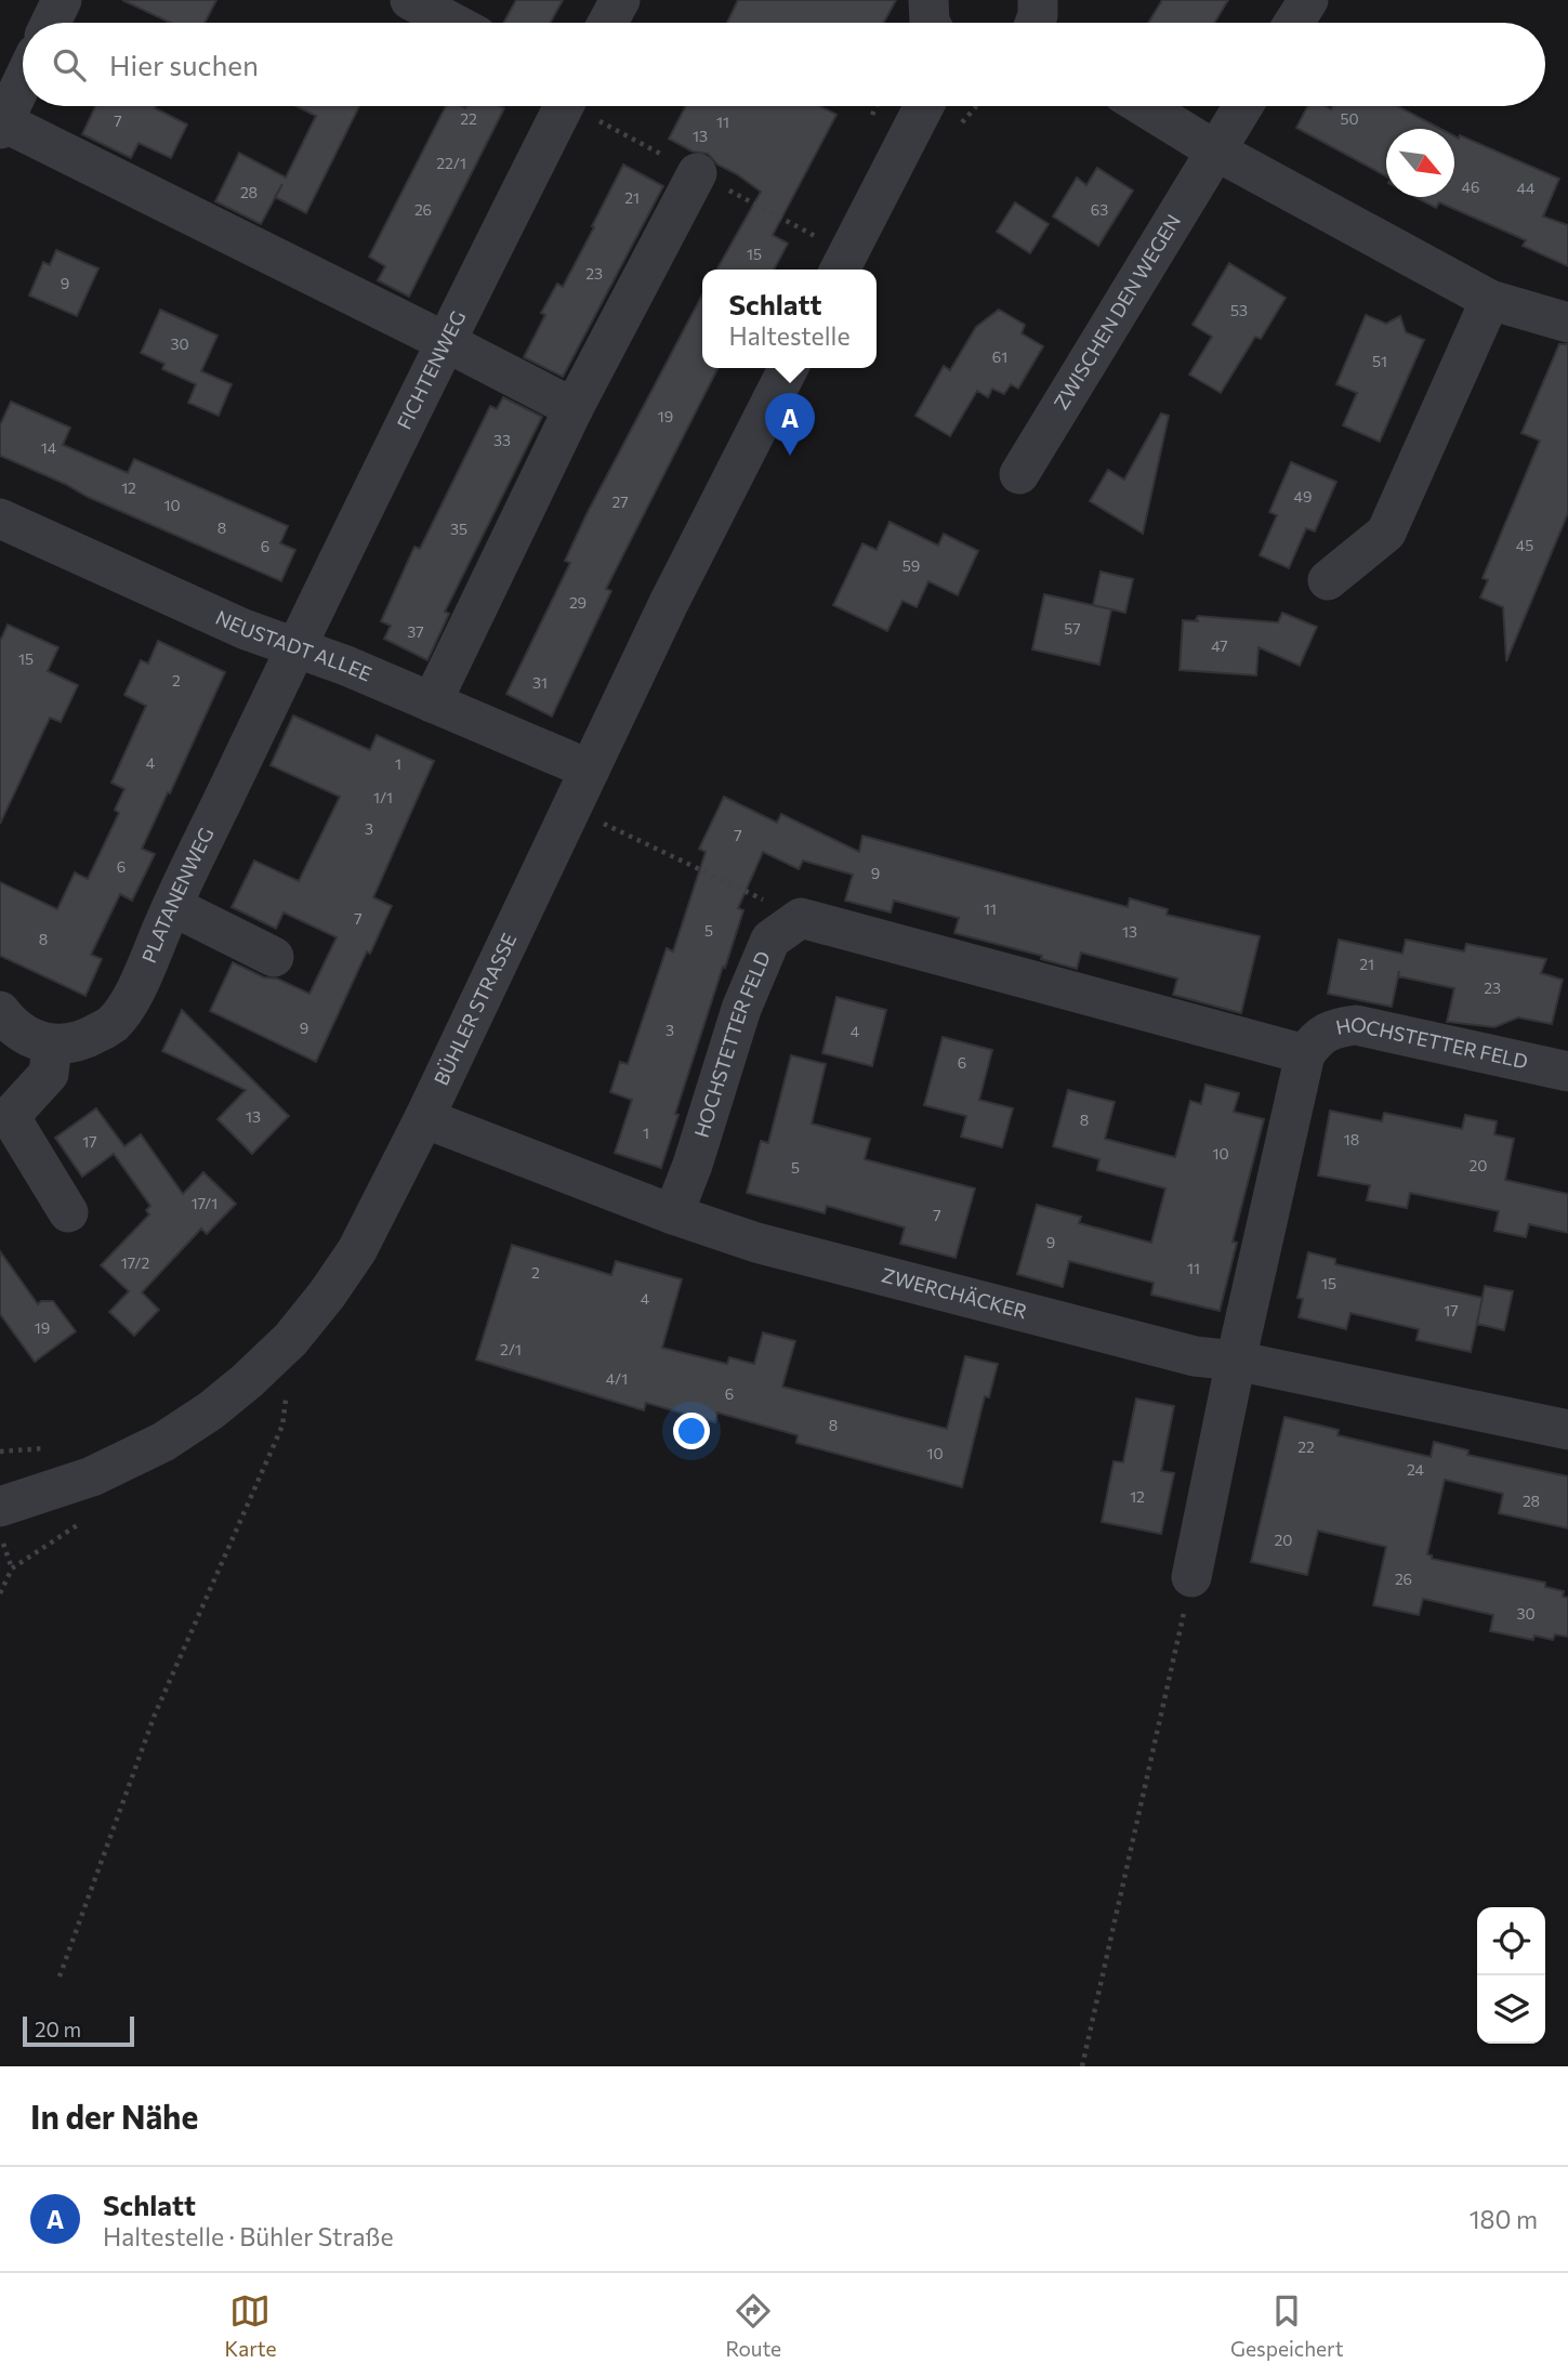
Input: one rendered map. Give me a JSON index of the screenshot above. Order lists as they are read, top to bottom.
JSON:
{
  "streets": {
    "street": [
      "ZWISCHEN DEN WEGEN",
      "FICHTENWEG",
      "NEUSTADT ALLEE",
      "PLATANENWEG",
      "BÜHLER STRASSE",
      "HOCHSTETTER FELD",
      "ZWERCHÄCKER"
    ]
  },
  "crossings": [
    ["FICHTENWEG", "NEUSTADT ALLEE"],
    ["FICHTENWEG", "PLATANENWEG"],
    ["NEUSTADT ALLEE", "PLATANENWEG"],
    ["NEUSTADT ALLEE", "BÜHLER STRASSE"],
    ["HOCHSTETTER FELD", "ZWERCHÄCKER"]
  ],
  "house_numbers": [
    "22",
    "50",
    "7",
    "11",
    "13",
    "22/1",
    "46",
    "44",
    "28",
    "21",
    "26",
    "63",
    "15",
    "23",
    "9",
    "53",
    "30",
    "61",
    "51",
    "19",
    "33",
    "14",
    "12",
    "49",
    "27",
    "10",
    "8",
    "35",
    "45",
    "6",
    "59",
    "29",
    "57",
    "37",
    "47",
    "15",
    "2",
    "31",
    "4",
    "1",
    "1/1",
    "3",
    "7",
    "6",
    "9",
    "11",
    "7",
    "5",
    "13",
    "8",
    "21",
    "23",
    "9",
    "3",
    "4",
    "6",
    "13",
    "8",
    "1",
    "18",
    "17",
    "10",
    "20",
    "5",
    "17/1",
    "7",
    "9",
    "17/2",
    "11",
    "2",
    "15",
    "4",
    "17",
    "19",
    "2/1",
    "4/1",
    "6",
    "8",
    "22",
    "10",
    "24",
    "12",
    "28",
    "20",
    "26",
    "30"
  ],
  "scale_bar": "20 m",
  "north": "bottom right",
  "page": {
    "search": "Hier suchen",
    "popup": ["Schlatt", "Haltestelle"],
    "pins": "A",
    "scale": "20 m",
    "heading": "In der Nähe",
    "list": [
      {
        "mark": "A",
        "name": "Schlatt",
        "note": "Haltestelle · Bühler Straße",
        "value": "180 m"
      }
    ],
    "nav": ["Karte", "Route", "Gespeichert"]
  }
}
